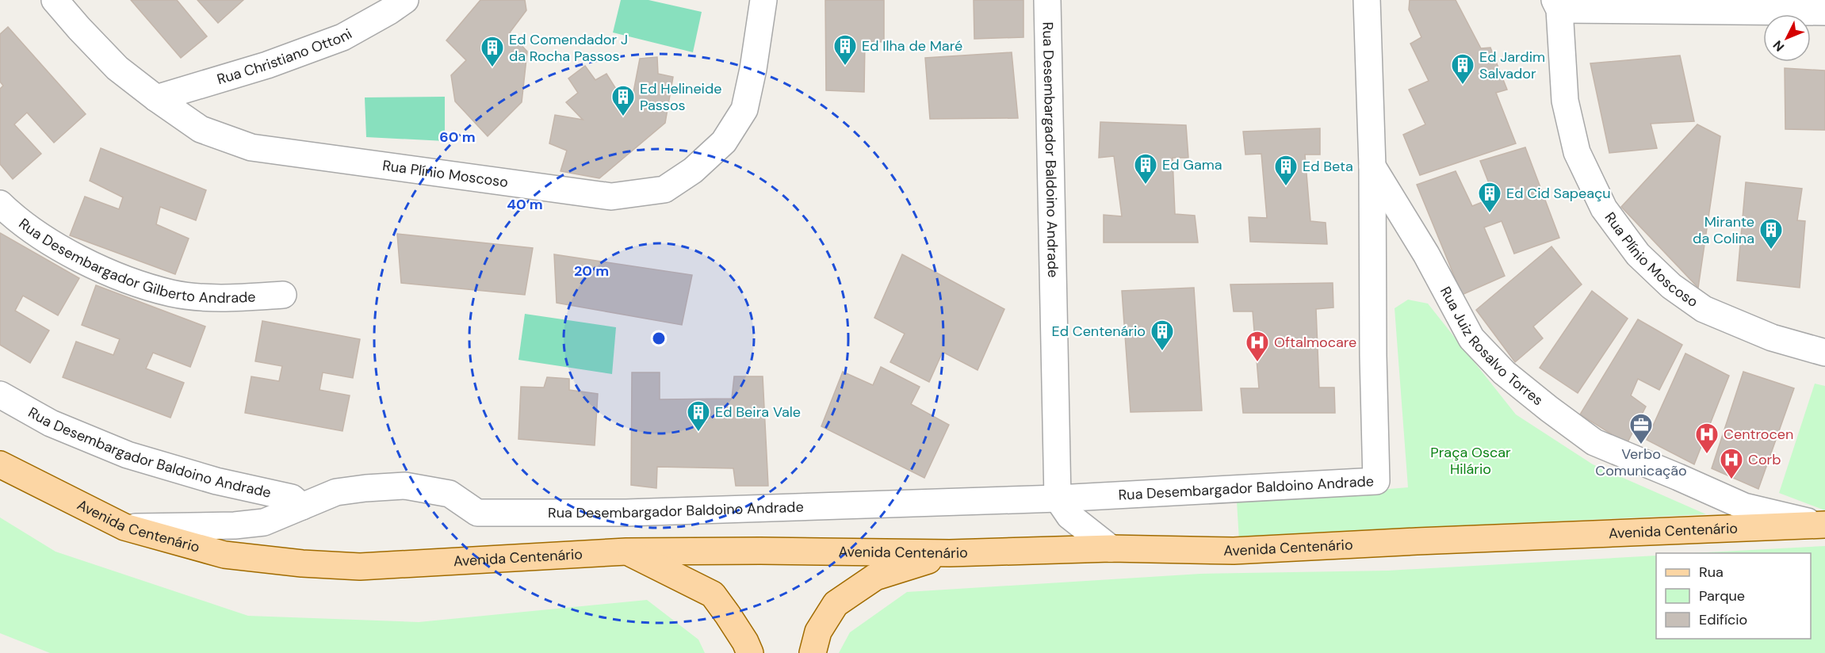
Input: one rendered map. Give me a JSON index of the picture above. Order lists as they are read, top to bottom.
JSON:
{
  "streets": {
    "main road": ["Avenida Centenário"],
    "street": [
      "Rua Christiano Ottoni",
      "Rua Desembargador Baldoino Andrade",
      "Rua Plínio Moscoso",
      "Rua Desembargador Gilberto Andrade",
      "Rua Juiz Rosalvo Torres"
    ]
  },
  "crossings": [
    ["Rua Christiano Ottoni", "Rua Plínio Moscoso"],
    ["Rua Desembargador Baldoino Andrade", "Rua Juiz Rosalvo Torres"],
    ["Rua Desembargador Baldoino Andrade", "Avenida Centenário"],
    ["Rua Juiz Rosalvo Torres", "Avenida Centenário"]
  ],
  "parks": ["Praça Oscar Hilário"],
  "places": {
    "building": [
      "Ed Ilha de Maré",
      "Ed Comendador J da Rocha Passos",
      "Ed Jardim Salvador",
      "Ed Helineide Passos",
      "Ed Gama",
      "Ed Beta",
      "Ed Cid Sapeaçu",
      "Mirante da Colina",
      "Ed Centenário",
      "Ed Beira Vale"
    ],
    "hospital": ["Oftalmocare", "Centrocen", "Corb"],
    "office": ["Verbo Comunicação"]
  },
  "legend": ["Rua", "Parque", "Edifício"],
  "north": "bottom left",
  "rings": ["60 m", "40 m", "20 m"]
}
